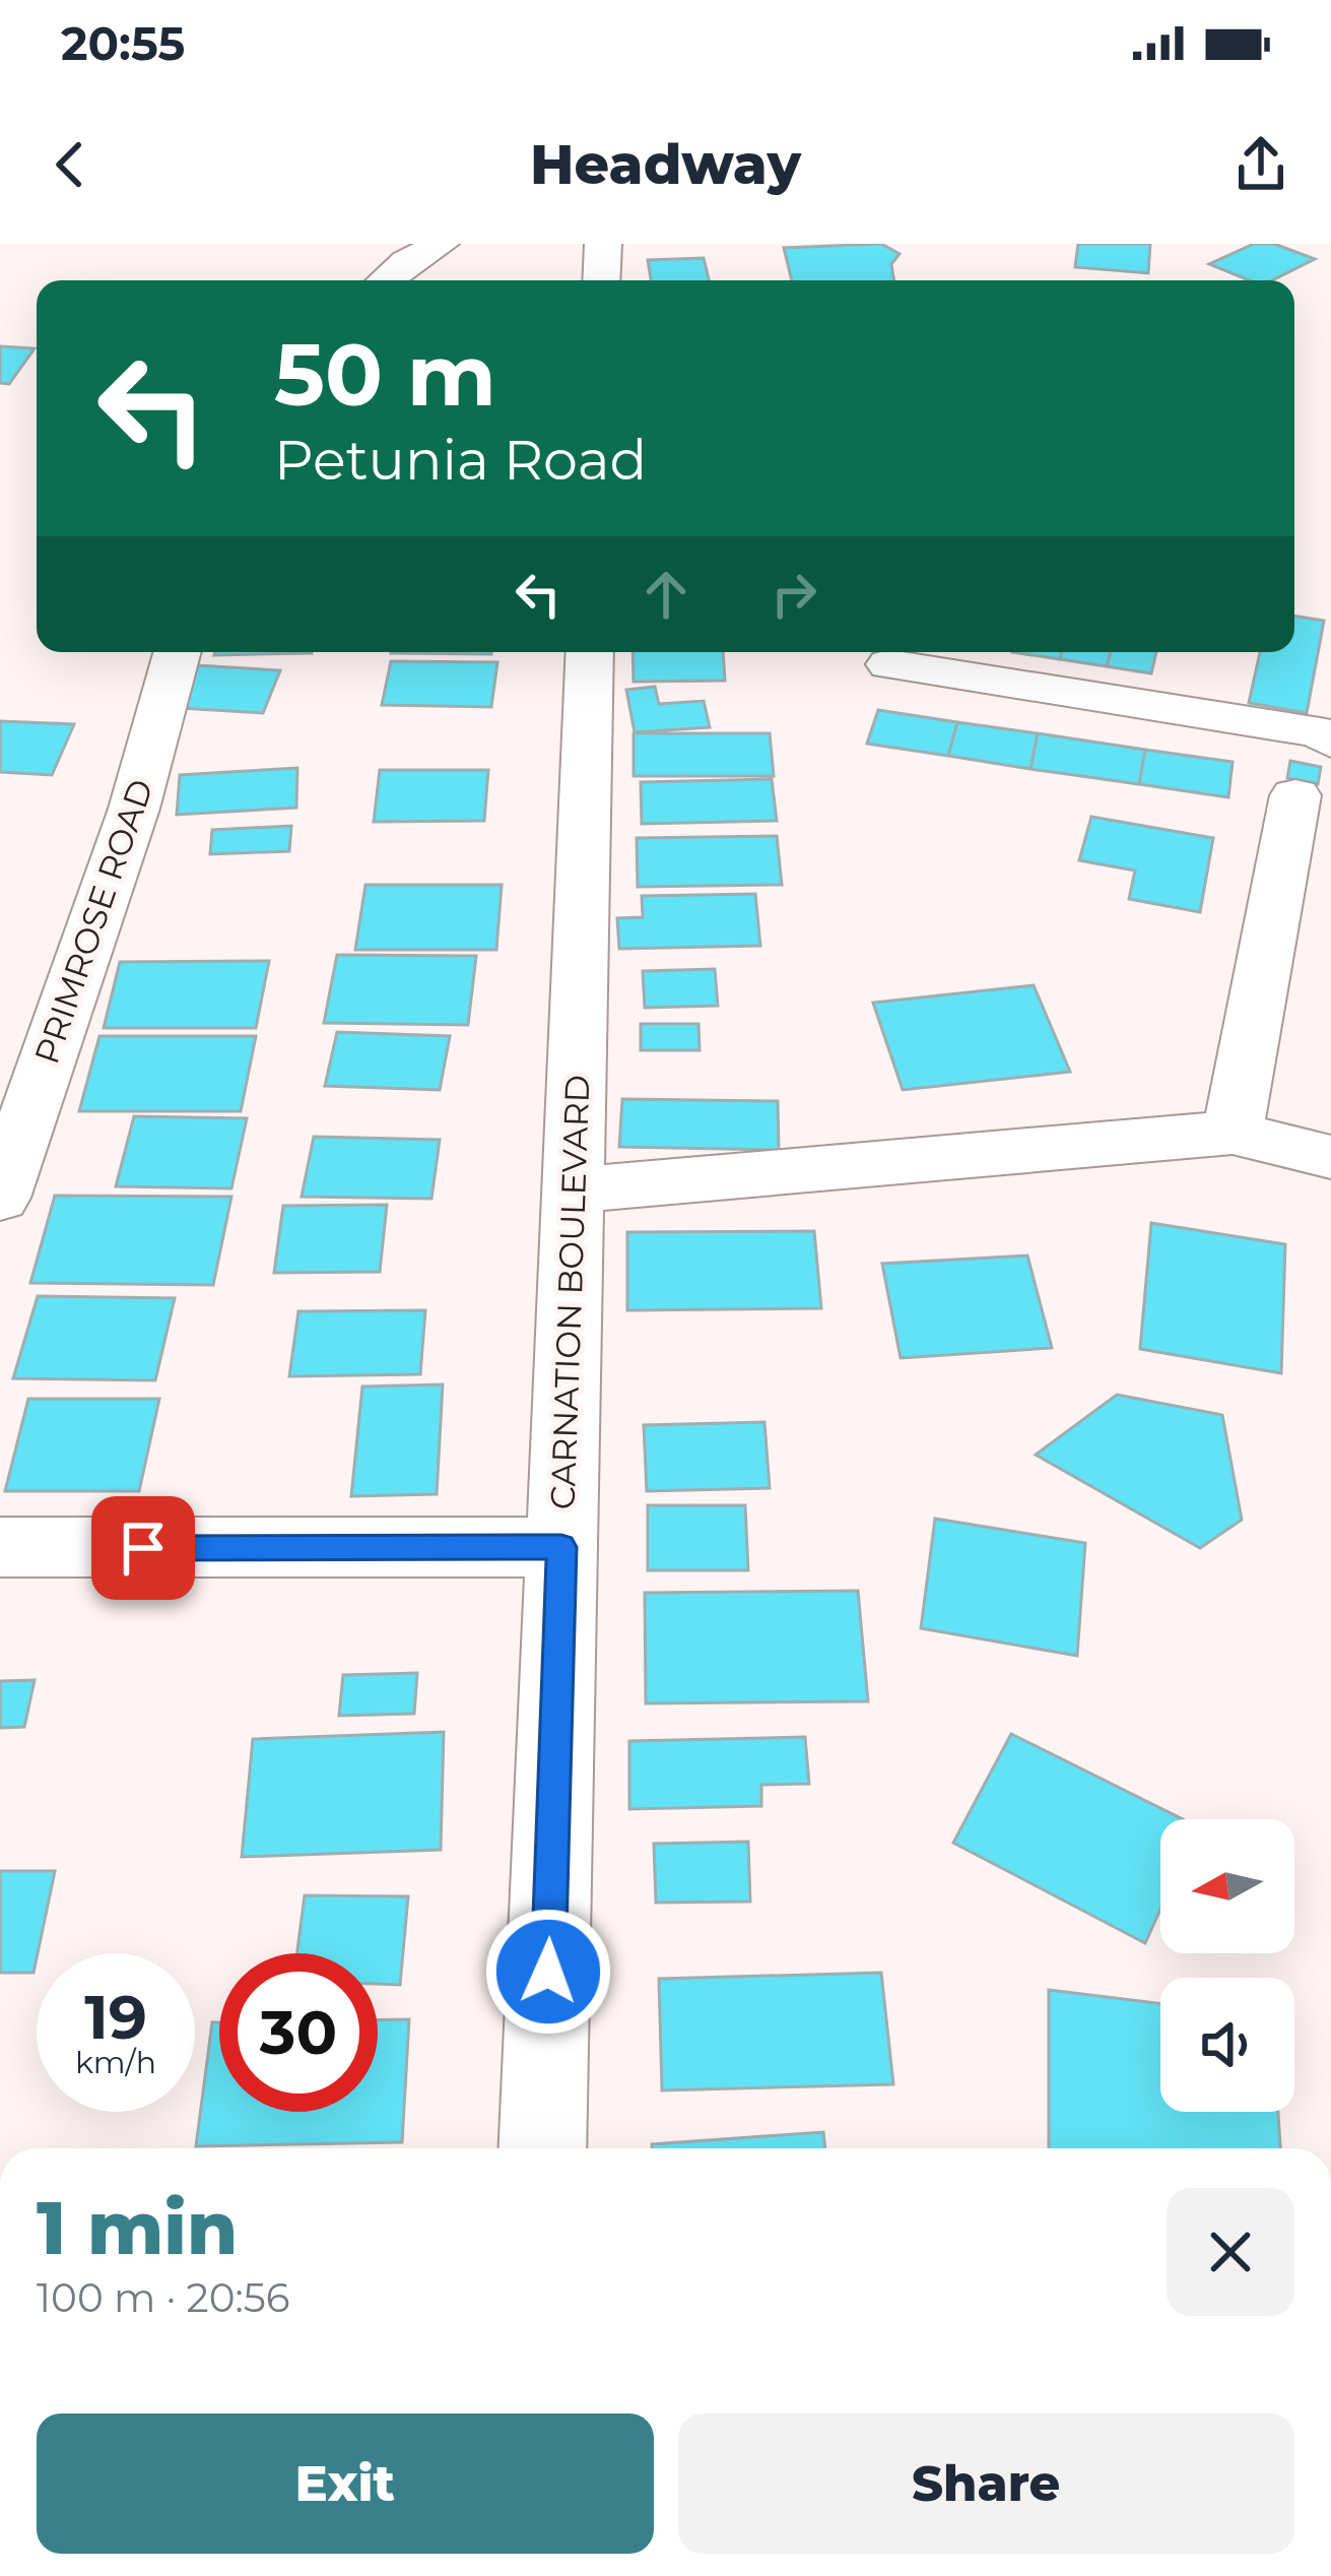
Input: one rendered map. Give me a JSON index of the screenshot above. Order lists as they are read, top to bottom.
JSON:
{
  "streets": {
    "street": ["PRIMROSE ROAD", "CARNATION BOULEVARD"]
  },
  "north": "left",
  "page": {
    "status": "20:55",
    "header": "Headway",
    "turn": ["50 m", "Petunia Road"],
    "speed": "19 km/h",
    "limit": "30",
    "heading": ["1 min", "100 m · 20:56"],
    "buttons": ["Exit", "Share"]
  }
}
